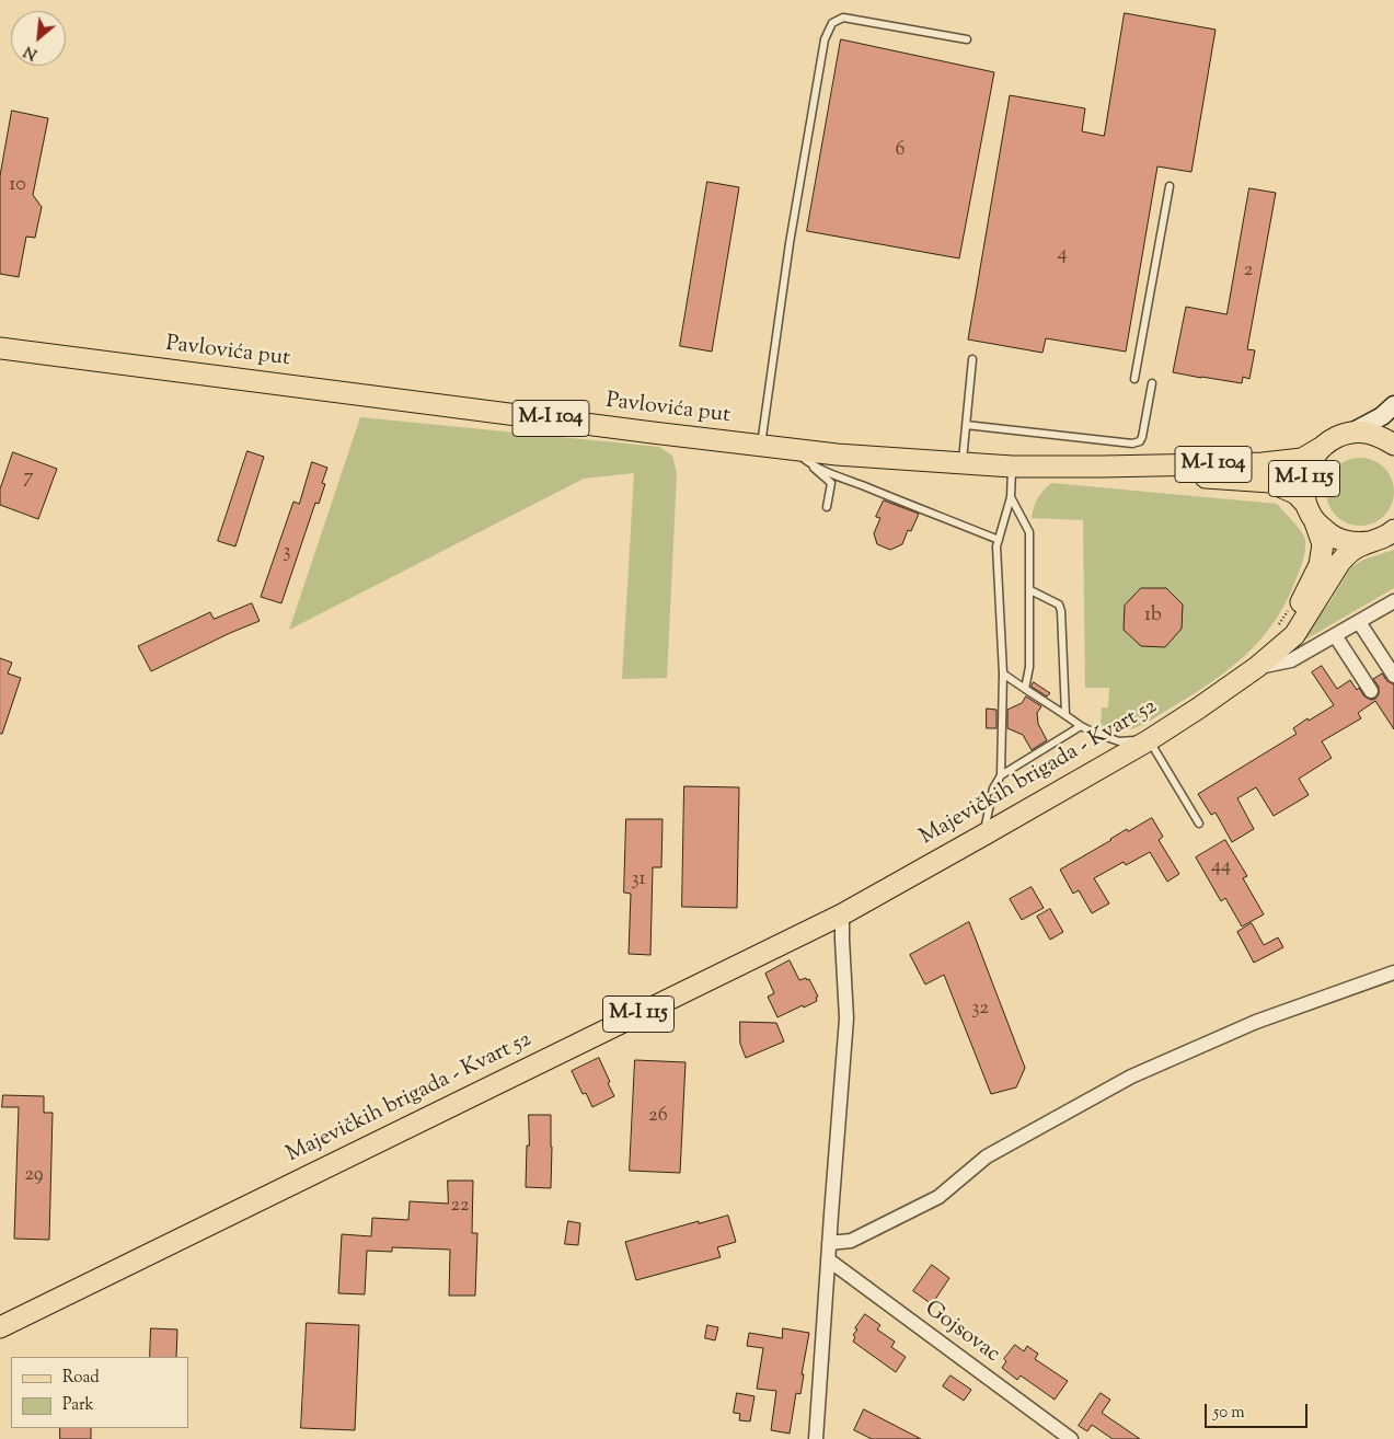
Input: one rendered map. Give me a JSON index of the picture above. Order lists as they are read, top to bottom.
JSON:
{
  "streets": {
    "main road": [
      "Pavlovića put",
      "M-I 104",
      "M-I 115",
      "Majevičkih brigada - Kvart 52"
    ],
    "street": ["Gojsovac"]
  },
  "crossings": [
    ["Pavlovića put", "M-I 104"],
    ["M-I 104", "M-I 115"],
    ["M-I 115", "Majevičkih brigada - Kvart 52"]
  ],
  "house_numbers": [
    "6",
    "10",
    "4",
    "2",
    "7",
    "3",
    "1b",
    "44",
    "31",
    "32",
    "26",
    "29",
    "22"
  ],
  "legend": ["Road", "Park"],
  "scale_bar": "50 m",
  "north": "bottom left"
}
